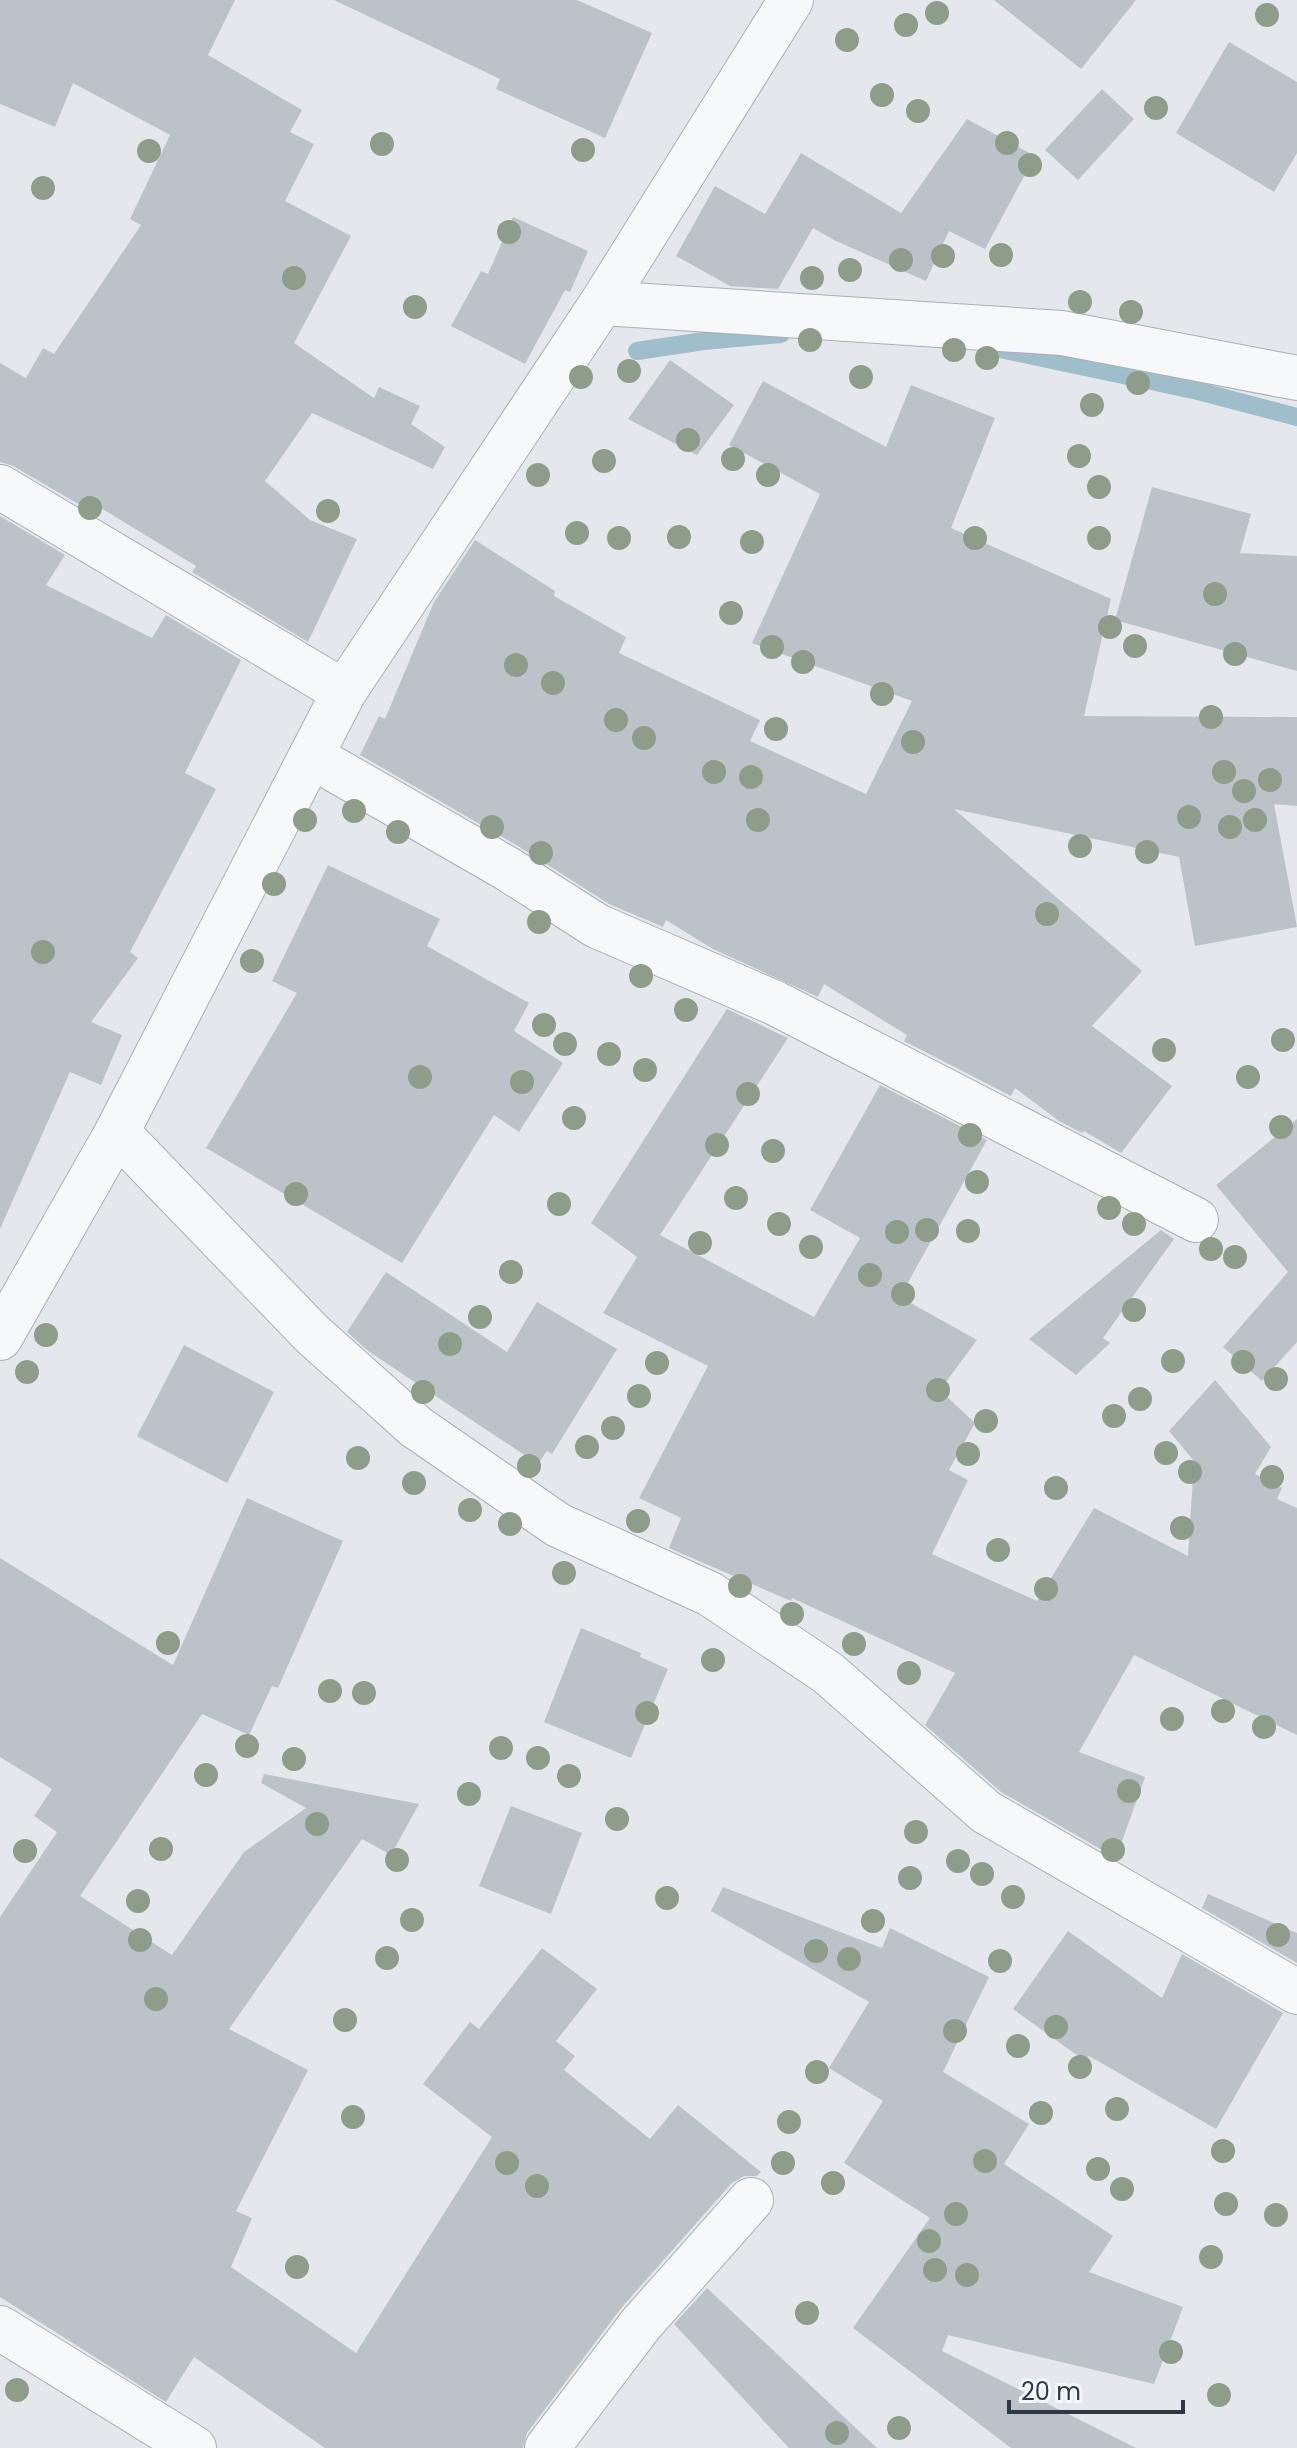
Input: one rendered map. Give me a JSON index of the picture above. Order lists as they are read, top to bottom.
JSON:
{
  "scale_bar": "20 m"
}
